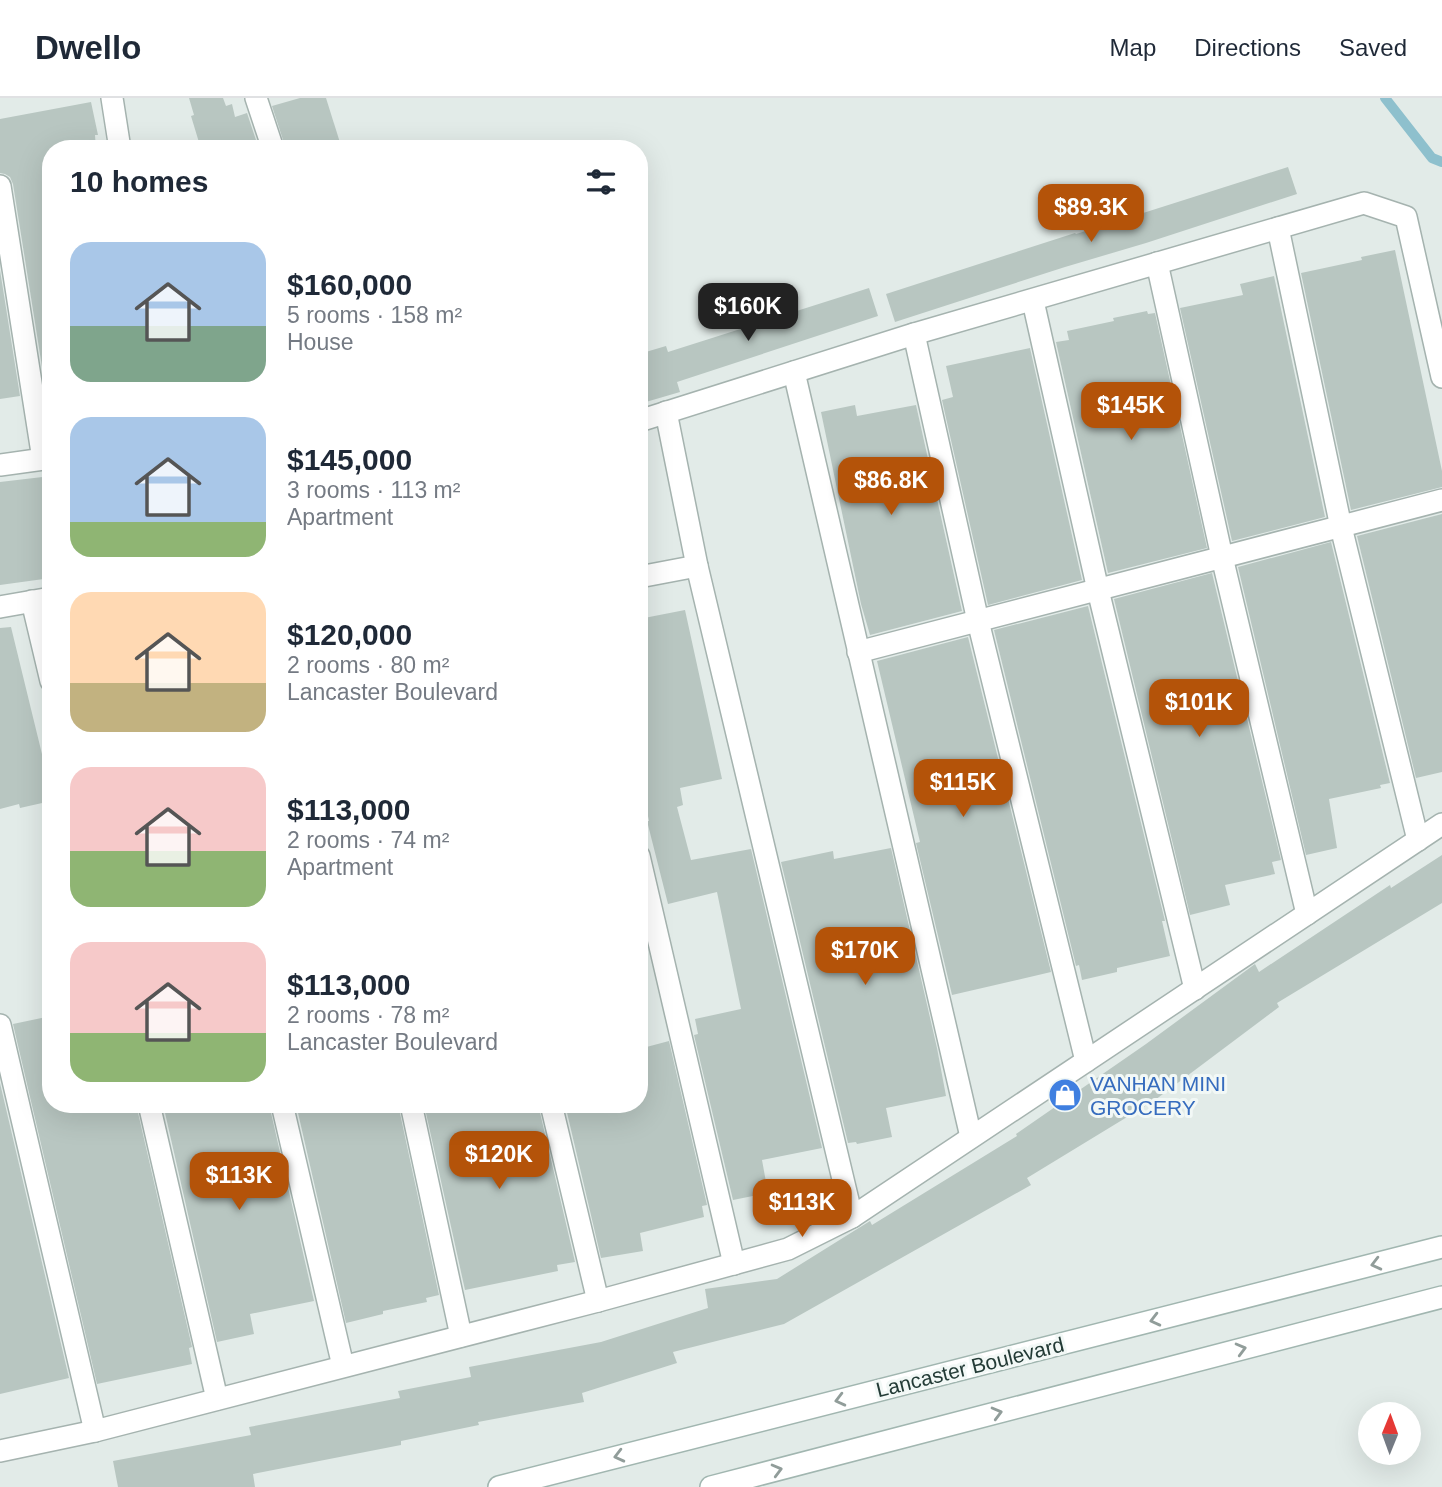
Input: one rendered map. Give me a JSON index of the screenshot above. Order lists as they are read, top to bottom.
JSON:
{
  "streets": {
    "street": ["Lancaster Boulevard"]
  },
  "places": {
    "shop": ["VANHAN MINI GROCERY"]
  },
  "north": "top",
  "page": {
    "header": "Dwello",
    "nav": ["Map", "Directions", "Saved"],
    "heading": "10 homes",
    "price": [
      "$89.3K",
      "$160K",
      "$145K",
      "$86.8K",
      "$101K",
      "$115K",
      "$170K",
      "$120K",
      "$113K",
      "$113K"
    ],
    "list": [
      {
        "name": "$160,000",
        "note": "5 rooms · 158 m² · House"
      },
      {
        "name": "$145,000",
        "note": "3 rooms · 113 m² · Apartment"
      },
      {
        "name": "$120,000",
        "note": "2 rooms · 80 m² · Lancaster Boulevard"
      },
      {
        "name": "$113,000",
        "note": "2 rooms · 74 m² · Apartment"
      },
      {
        "name": "$113,000",
        "note": "2 rooms · 78 m² · Lancaster Boulevard"
      }
    ]
  }
}
